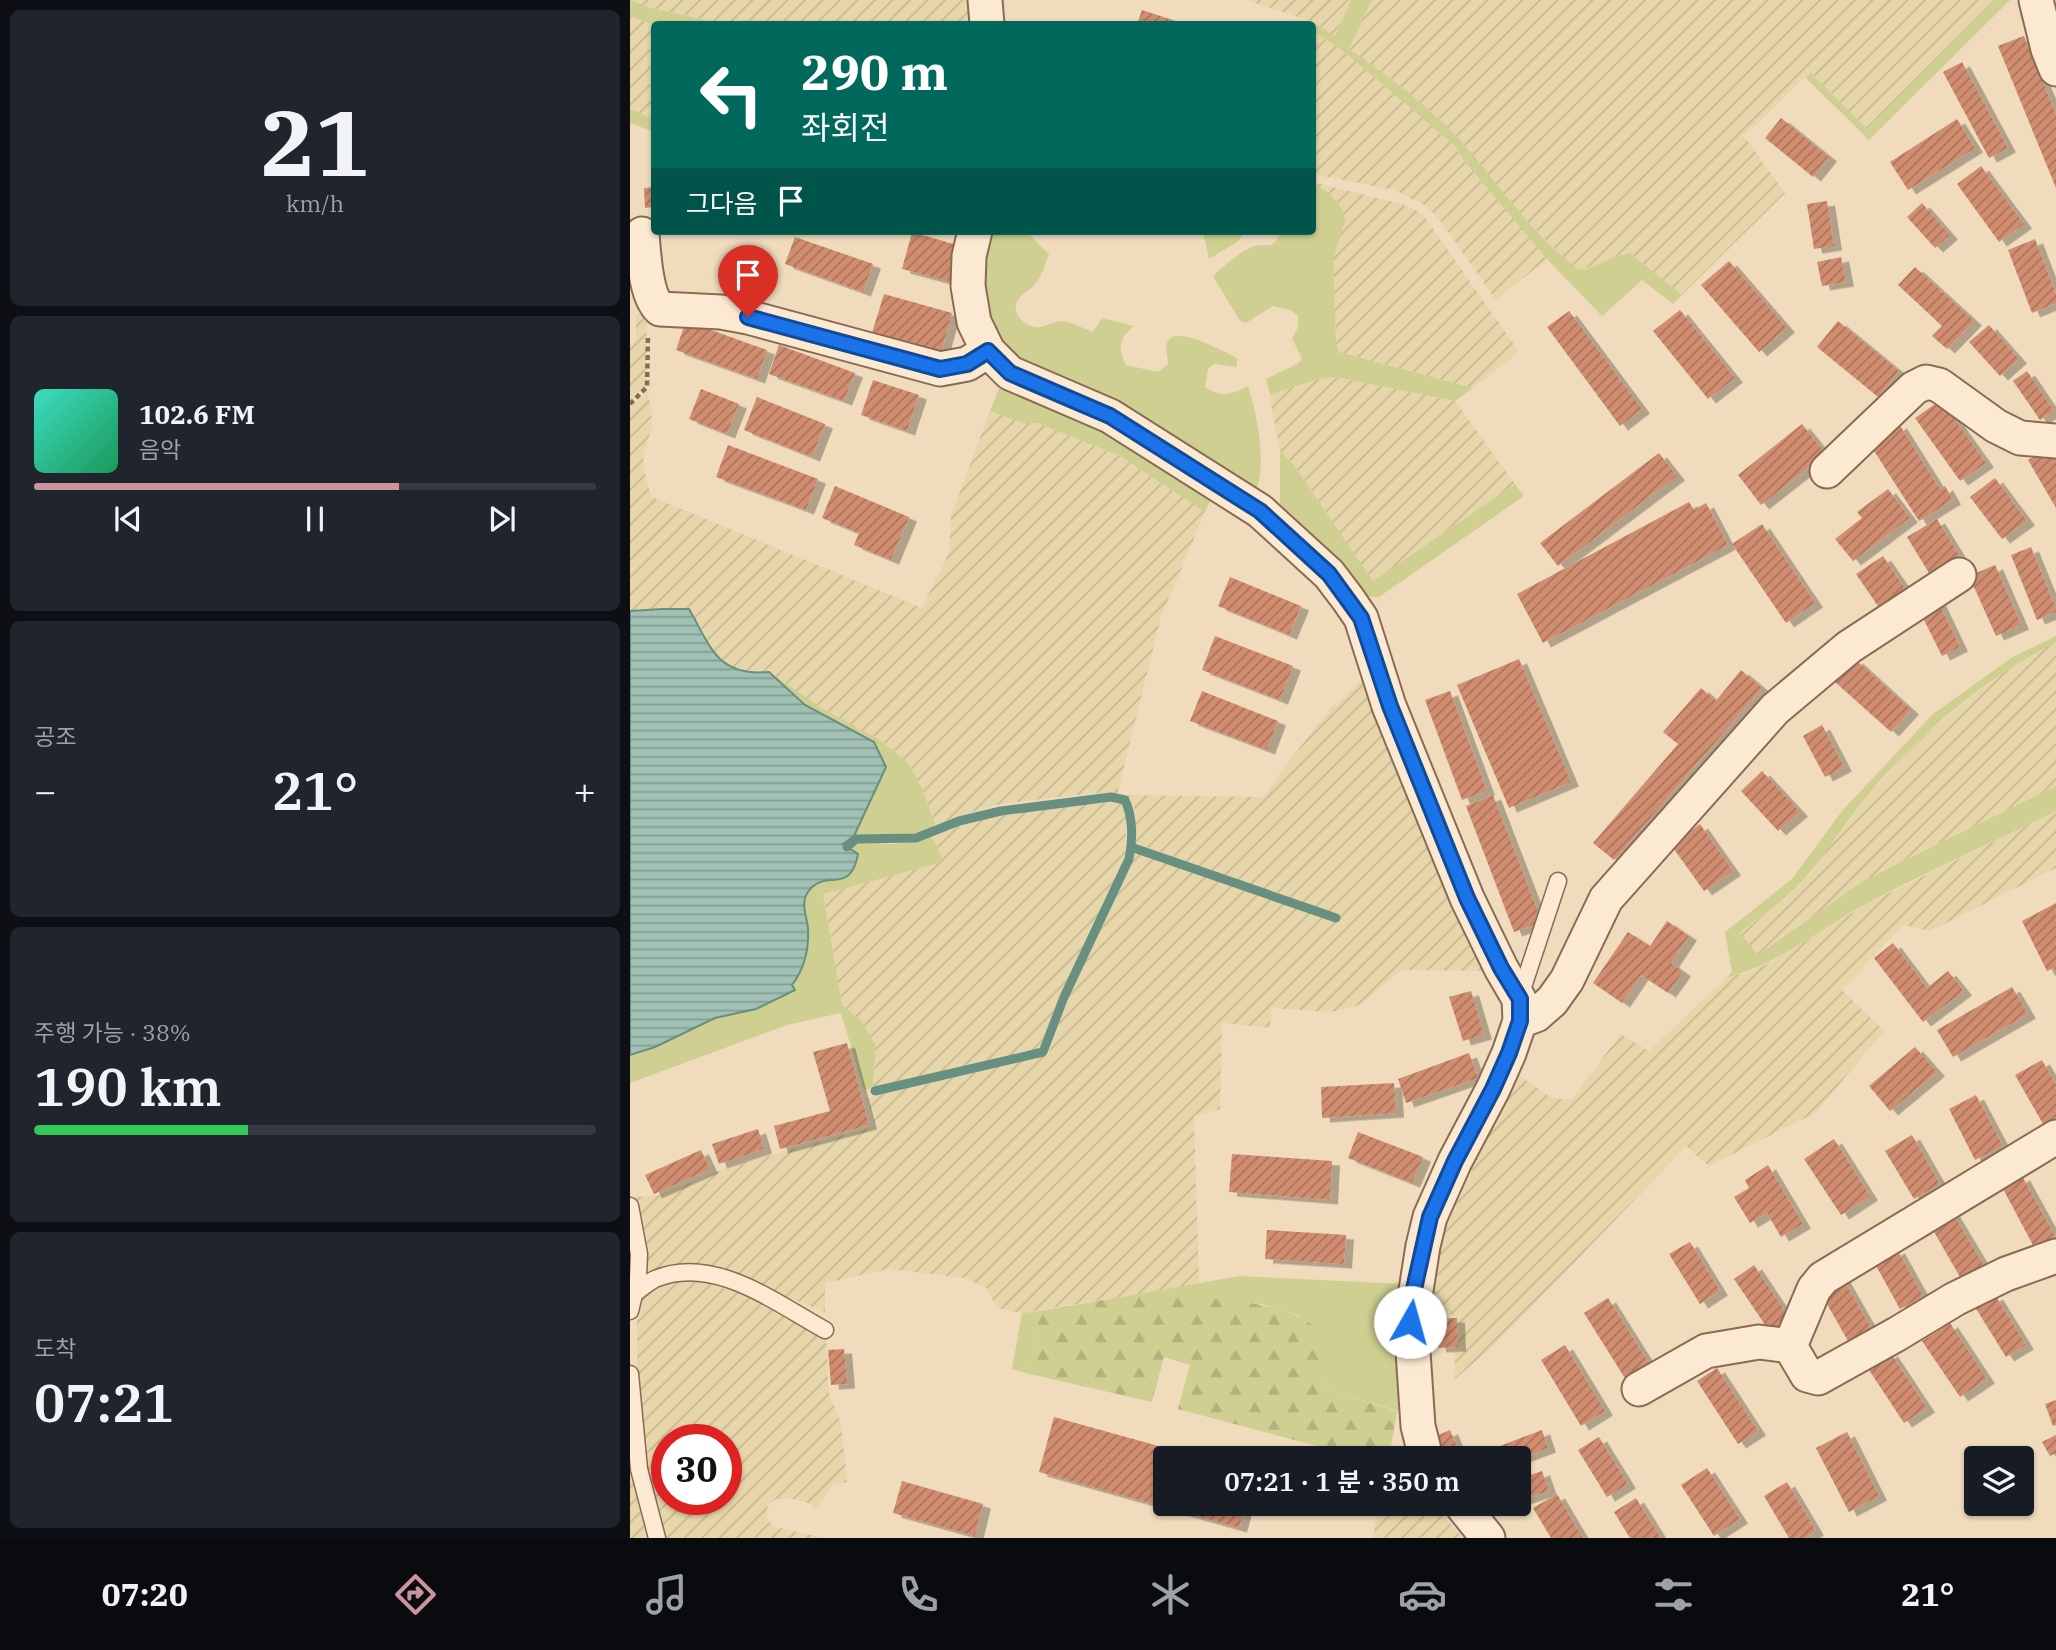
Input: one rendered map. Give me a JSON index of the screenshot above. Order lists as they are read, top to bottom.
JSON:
{
  "page": {
    "tile": [
      ["21", "km/h"],
      "공조",
      ["주행 가능 · 38%", "190 km"],
      ["도착", "07:21"]
    ],
    "turn": ["290 m", "좌회전"],
    "then": "그다음",
    "song": ["102.6 FM", "음악"],
    "heat": ["−", "21°", "+"],
    "limit": "30",
    "trip": "07:21 · 1 분 · 350 m",
    "tabs": ["07:20", "21°"]
  }
}
